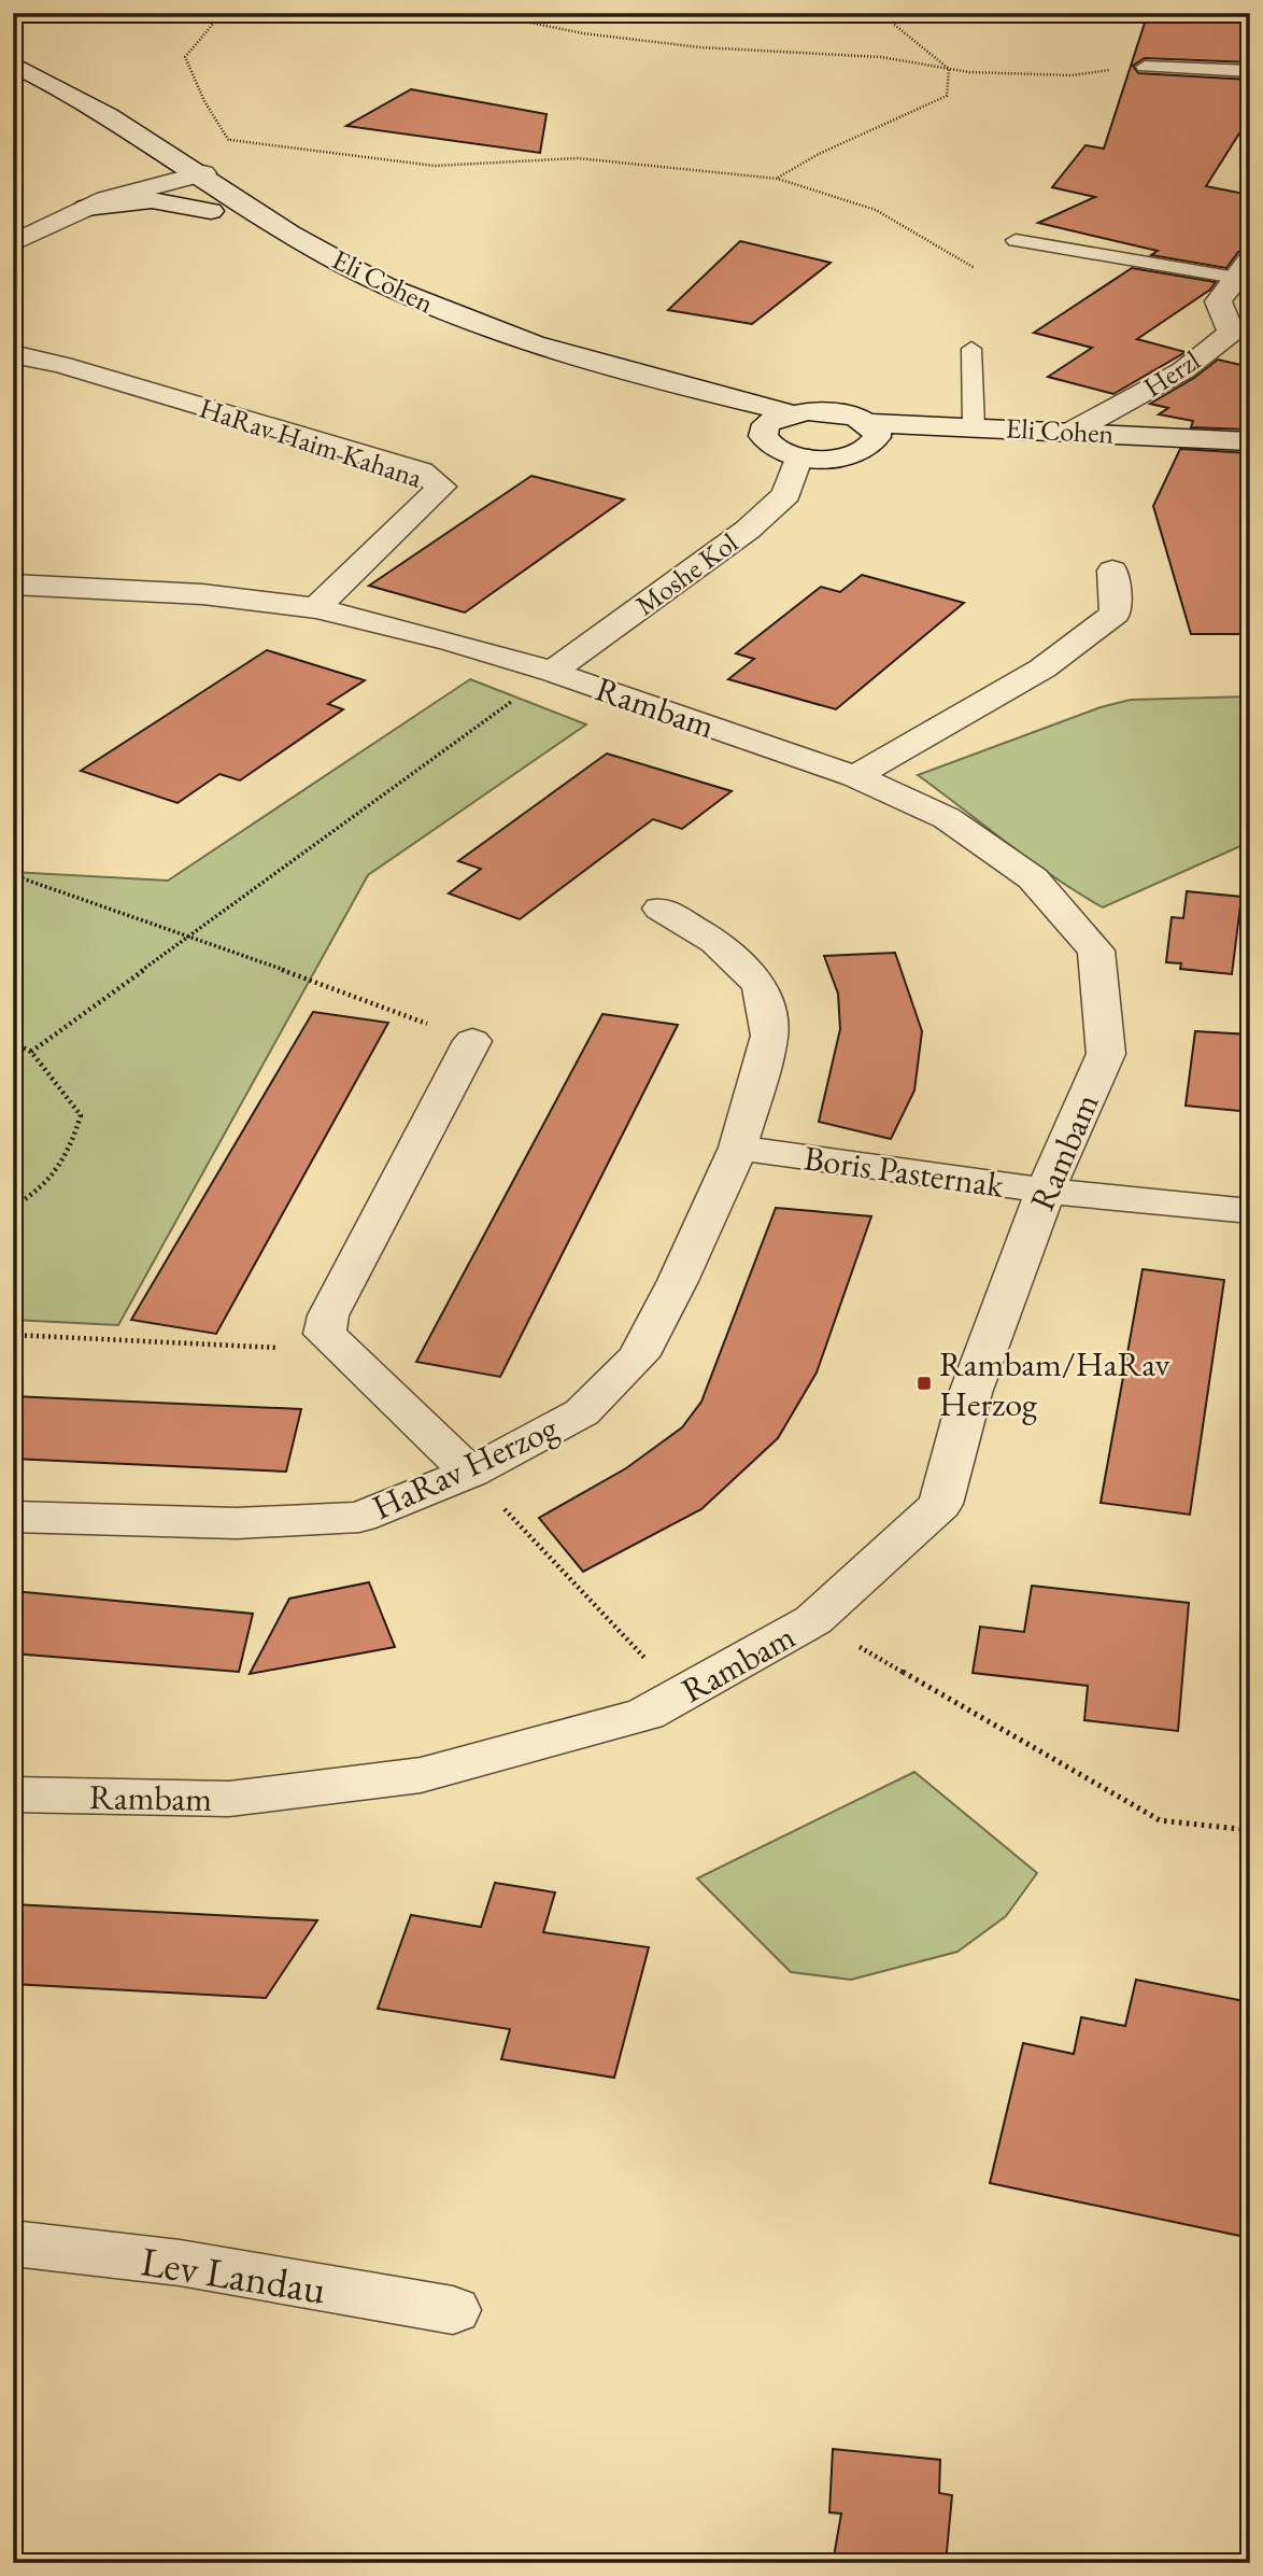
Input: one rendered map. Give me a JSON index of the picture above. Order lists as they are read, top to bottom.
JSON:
{
  "streets": {
    "street": [
      "Eli Cohen",
      "Herzl",
      "HaRav Haim Kahana",
      "Moshe Kol",
      "Rambam",
      "Boris Pasternak",
      "HaRav Herzog",
      "Lev Landau"
    ]
  },
  "crossings": [
    ["Eli Cohen", "Herzl"],
    ["HaRav Haim Kahana", "Rambam"],
    ["Moshe Kol", "Rambam"],
    ["Rambam", "Boris Pasternak"],
    ["Boris Pasternak", "HaRav Herzog"]
  ],
  "places": {
    "transit": ["Rambam/HaRav Herzog"]
  }
}
